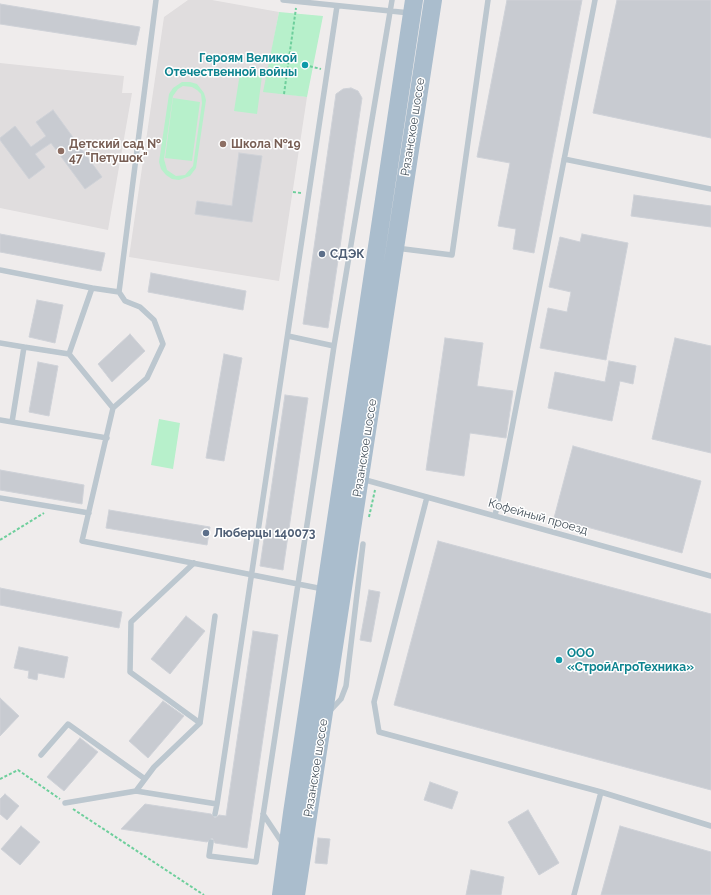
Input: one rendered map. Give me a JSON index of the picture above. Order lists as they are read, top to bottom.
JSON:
{
  "streets": {
    "main road": ["Рязанское шоссе"],
    "lane": ["Кофейный проезд"]
  },
  "crossings": [
    ["Рязанское шоссе", "Кофейный проезд"]
  ],
  "places": [
    "Героям Великой Отечественной войны",
    "Школа №19",
    "Детский сад № 47 \"Петушок\"",
    "СДЭК",
    "Люберцы 140073",
    "ООО «СтройАгроТехника»"
  ]
}
